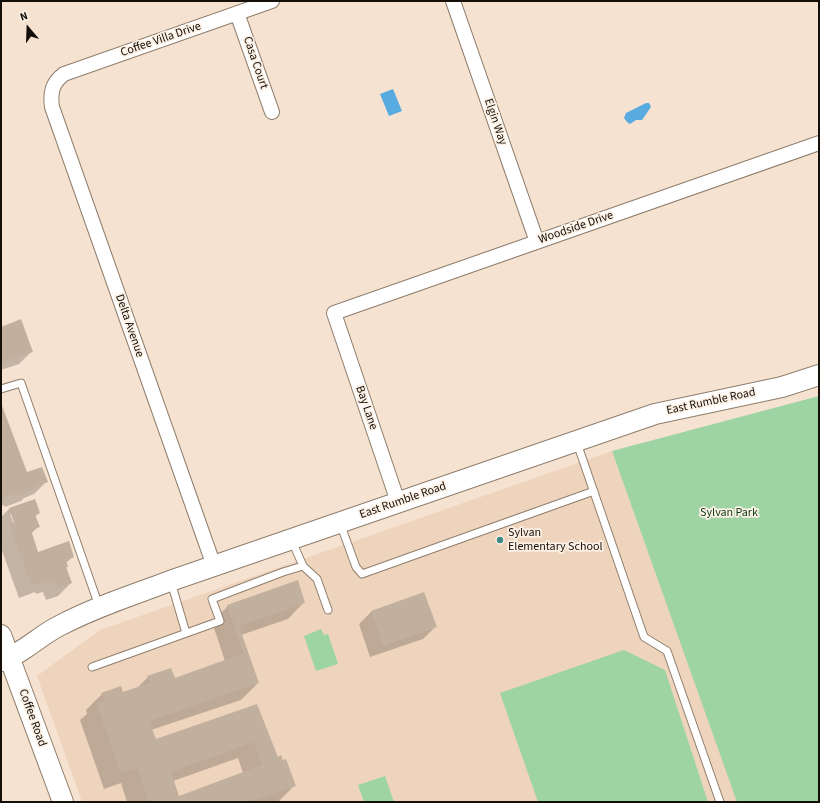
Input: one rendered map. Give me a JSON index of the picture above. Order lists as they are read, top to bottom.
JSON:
{
  "streets": {
    "street": [
      "Coffee Villa Drive",
      "Casa Court",
      "Elgin Way",
      "Woodside Drive",
      "Delta Avenue",
      "East Rumble Road",
      "Bay Lane",
      "Coffee Road"
    ]
  },
  "crossings": [
    ["Coffee Villa Drive", "Casa Court"],
    ["Coffee Villa Drive", "Delta Avenue"],
    ["Elgin Way", "Woodside Drive"],
    ["Woodside Drive", "Bay Lane"],
    ["Delta Avenue", "East Rumble Road"],
    ["East Rumble Road", "Bay Lane"],
    ["East Rumble Road", "Coffee Road"]
  ],
  "parks": ["Sylvan Park"],
  "places": ["Sylvan Elementary School"],
  "north": "top"
}
